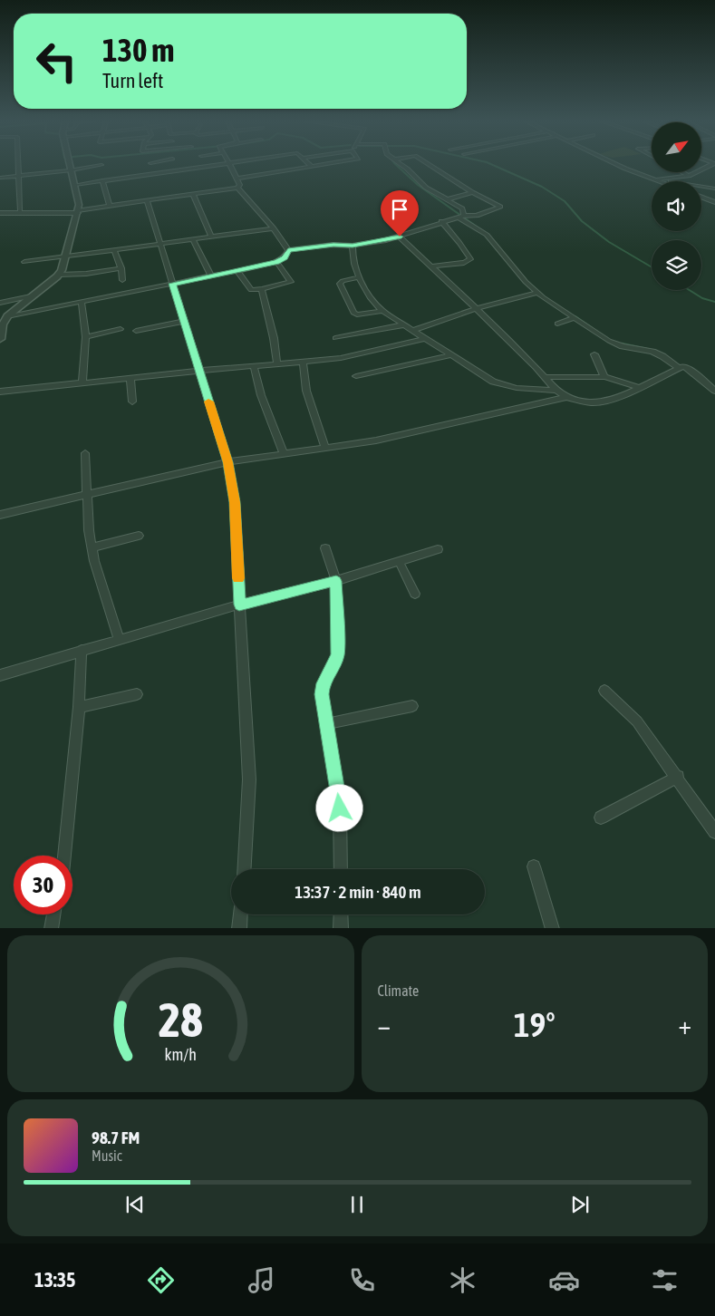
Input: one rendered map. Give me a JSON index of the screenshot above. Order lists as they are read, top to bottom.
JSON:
{
  "north": "top right",
  "page": {
    "turn": ["130 m", "Turn left"],
    "limit": "30",
    "trip": "13:37 · 2 min · 840 m",
    "tile": "Climate",
    "heat": ["−", "19°", "+"],
    "song": ["98.7 FM", "Music"],
    "tabs": "13:35",
    "gauge": ["28", "km/h"]
  }
}
